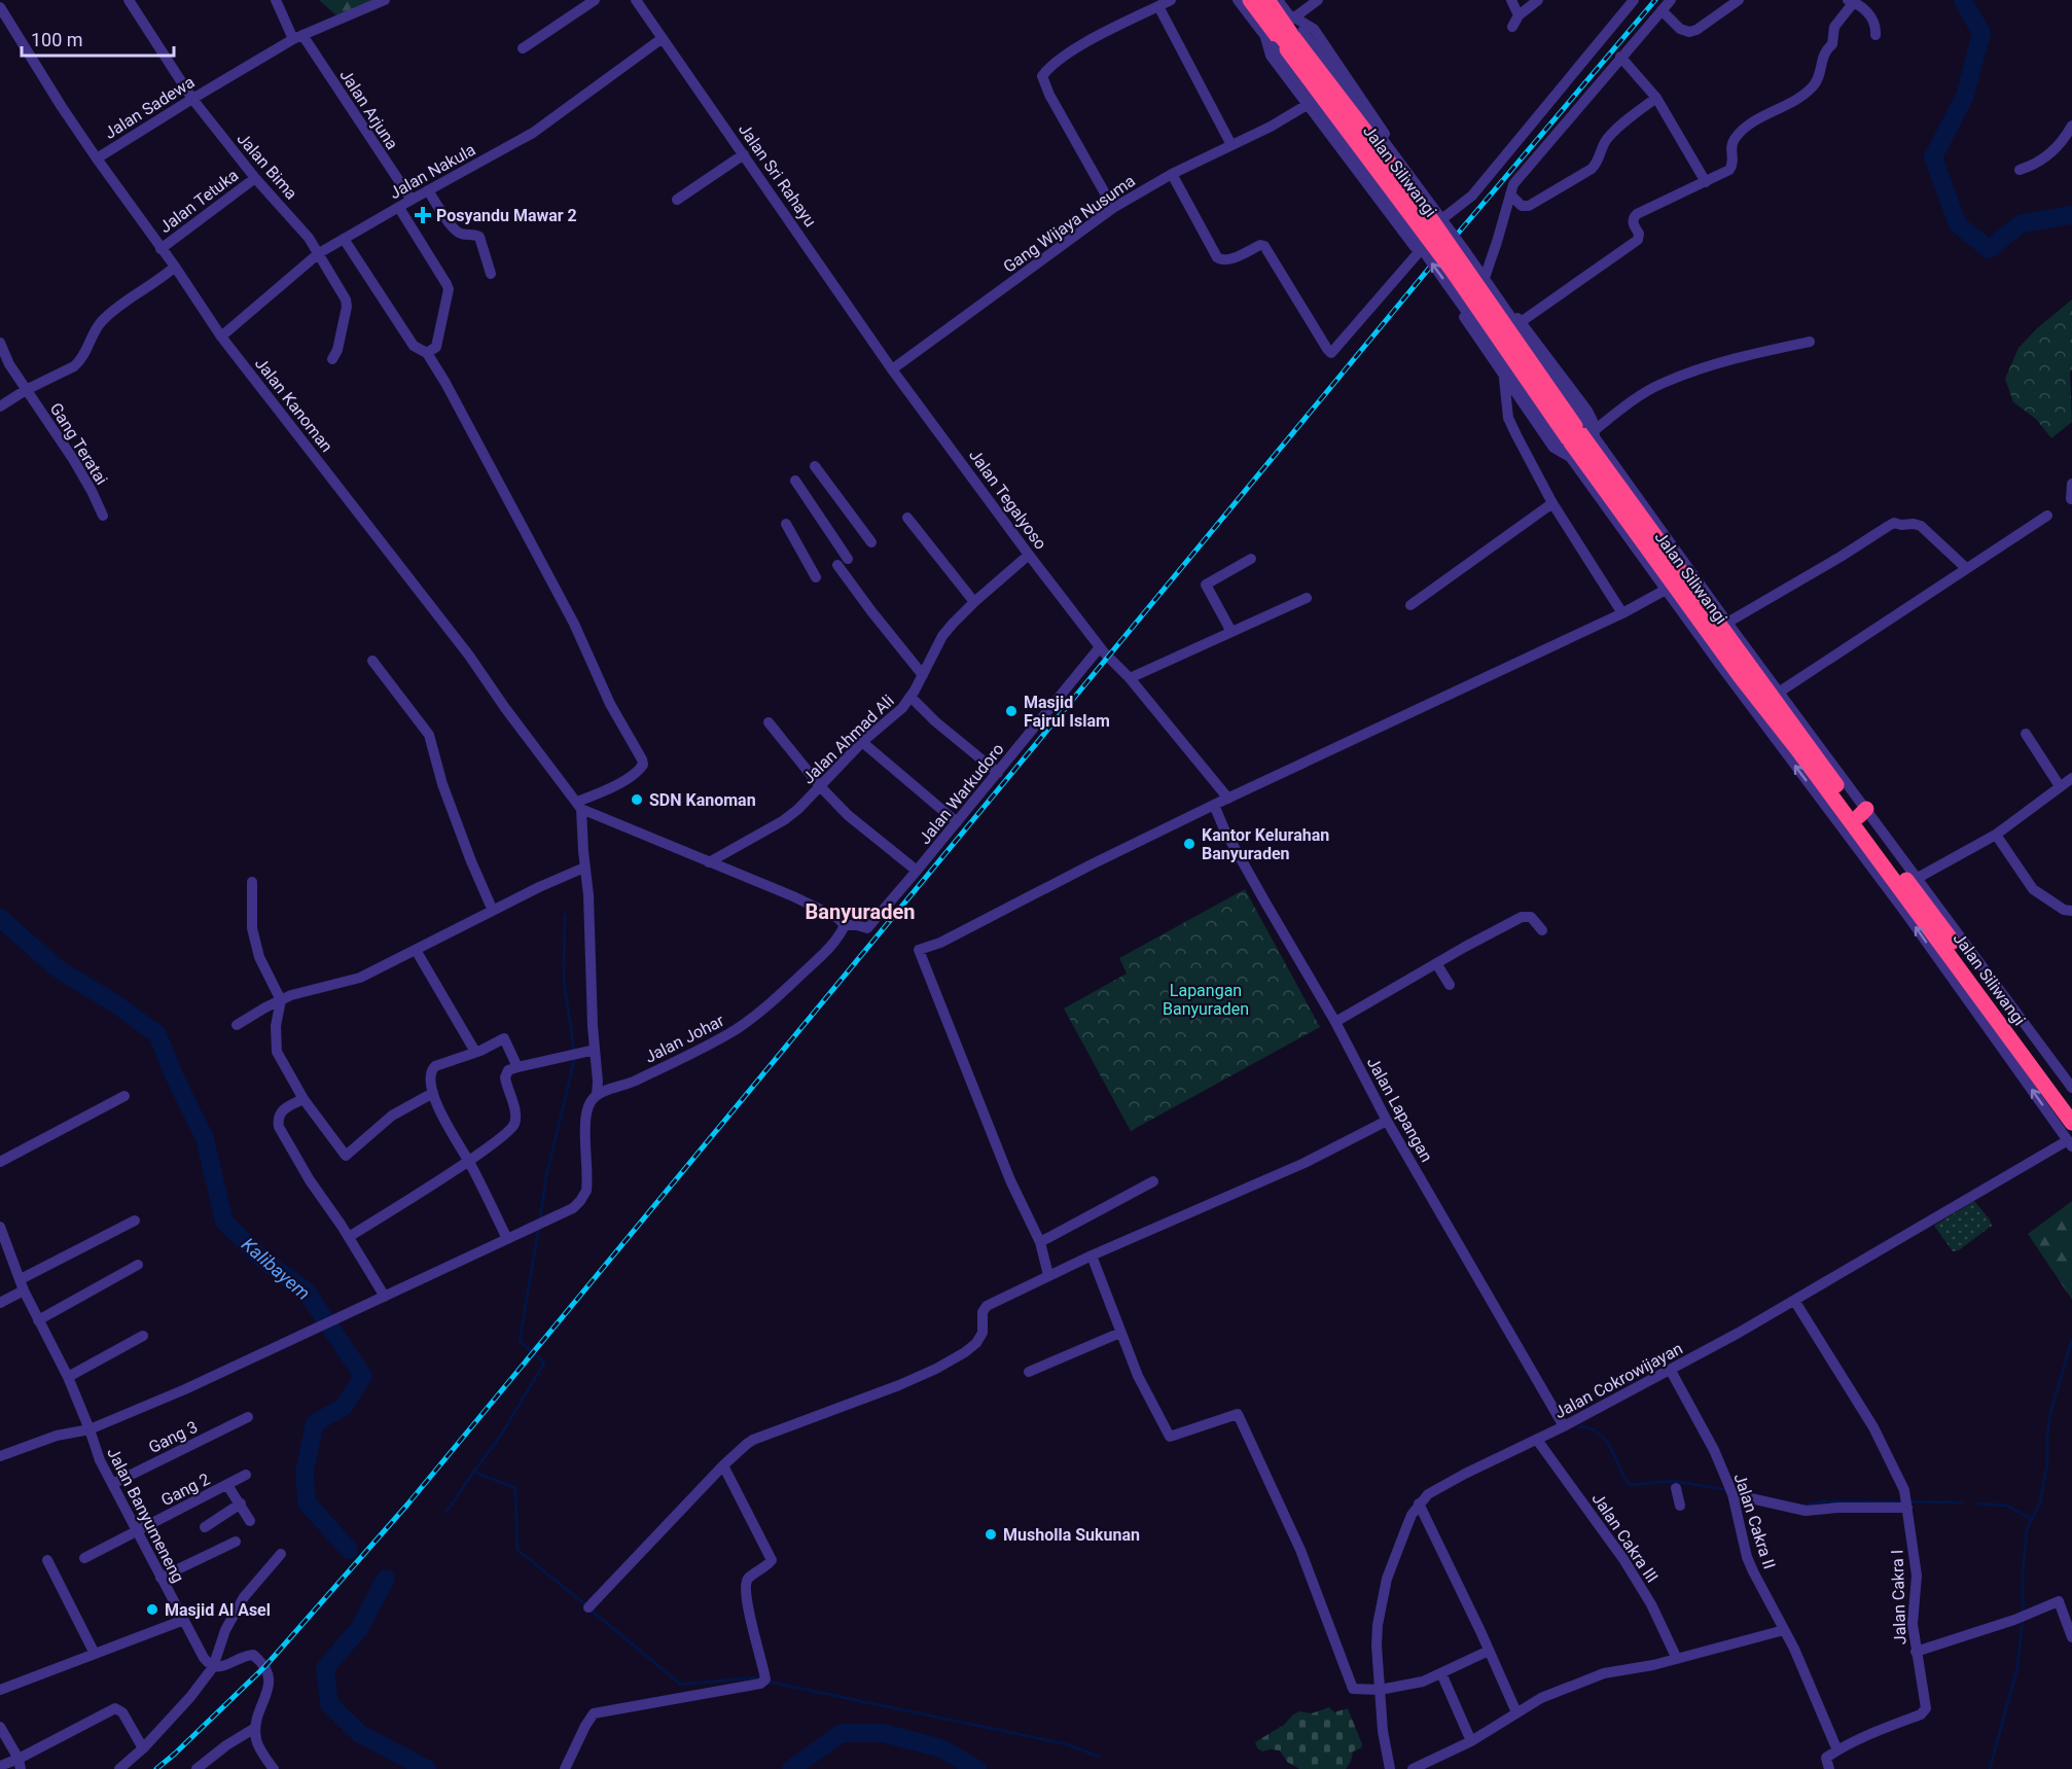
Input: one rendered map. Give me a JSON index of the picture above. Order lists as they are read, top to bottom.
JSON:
{
  "streets": {
    "highway": ["Jalan Siliwangi"],
    "street": [
      "Jalan Sadewa",
      "Jalan Arjuna",
      "Jalan Bima",
      "Jalan Nakula",
      "Jalan Sri Rahayu",
      "Jalan Tetuka",
      "Gang Wijaya Nusuma",
      "Jalan Kanoman",
      "Gang Teratai",
      "Jalan Tegalyoso",
      "Jalan Ahmad Ali",
      "Jalan Warkudoro",
      "Jalan Johar",
      "Jalan Lapangan",
      "Jalan Cokrowijayan",
      "Gang 3",
      "Gang 2",
      "Jalan Banyumeneng",
      "Jalan Cakra II",
      "Jalan Cakra III",
      "Jalan Cakra I"
    ]
  },
  "crossings": [
    ["Jalan Sadewa", "Jalan Arjuna"],
    ["Jalan Sadewa", "Jalan Bima"],
    ["Jalan Sadewa", "Jalan Kanoman"],
    ["Jalan Arjuna", "Jalan Nakula"],
    ["Jalan Bima", "Jalan Nakula"],
    ["Jalan Bima", "Jalan Tetuka"],
    ["Jalan Nakula", "Jalan Sri Rahayu"],
    ["Jalan Nakula", "Jalan Kanoman"],
    ["Jalan Sri Rahayu", "Gang Wijaya Nusuma"],
    ["Jalan Sri Rahayu", "Jalan Tegalyoso"],
    ["Jalan Tetuka", "Jalan Kanoman"],
    ["Gang Wijaya Nusuma", "Jalan Tegalyoso"],
    ["Jalan Tegalyoso", "Jalan Ahmad Ali"],
    ["Jalan Tegalyoso", "Jalan Warkudoro"],
    ["Jalan Warkudoro", "Jalan Johar"],
    ["Jalan Lapangan", "Jalan Cokrowijayan"],
    ["Jalan Cokrowijayan", "Jalan Cakra II"],
    ["Jalan Cokrowijayan", "Jalan Cakra III"],
    ["Jalan Cokrowijayan", "Jalan Cakra I"],
    ["Gang 3", "Jalan Banyumeneng"],
    ["Gang 2", "Jalan Banyumeneng"],
    ["Jalan Cakra II", "Jalan Cakra I"]
  ],
  "districts": ["Banyuraden"],
  "water": ["Kalibayem"],
  "parks": ["Lapangan Banyuraden"],
  "places": {
    "health": ["Posyandu Mawar 2"],
    "other": [
      "Masjid Fajrul Islam",
      "SDN Kanoman",
      "Kantor Kelurahan Banyuraden",
      "Musholla Sukunan",
      "Masjid Al Asel"
    ]
  },
  "scale_bar": "100 m"
}
